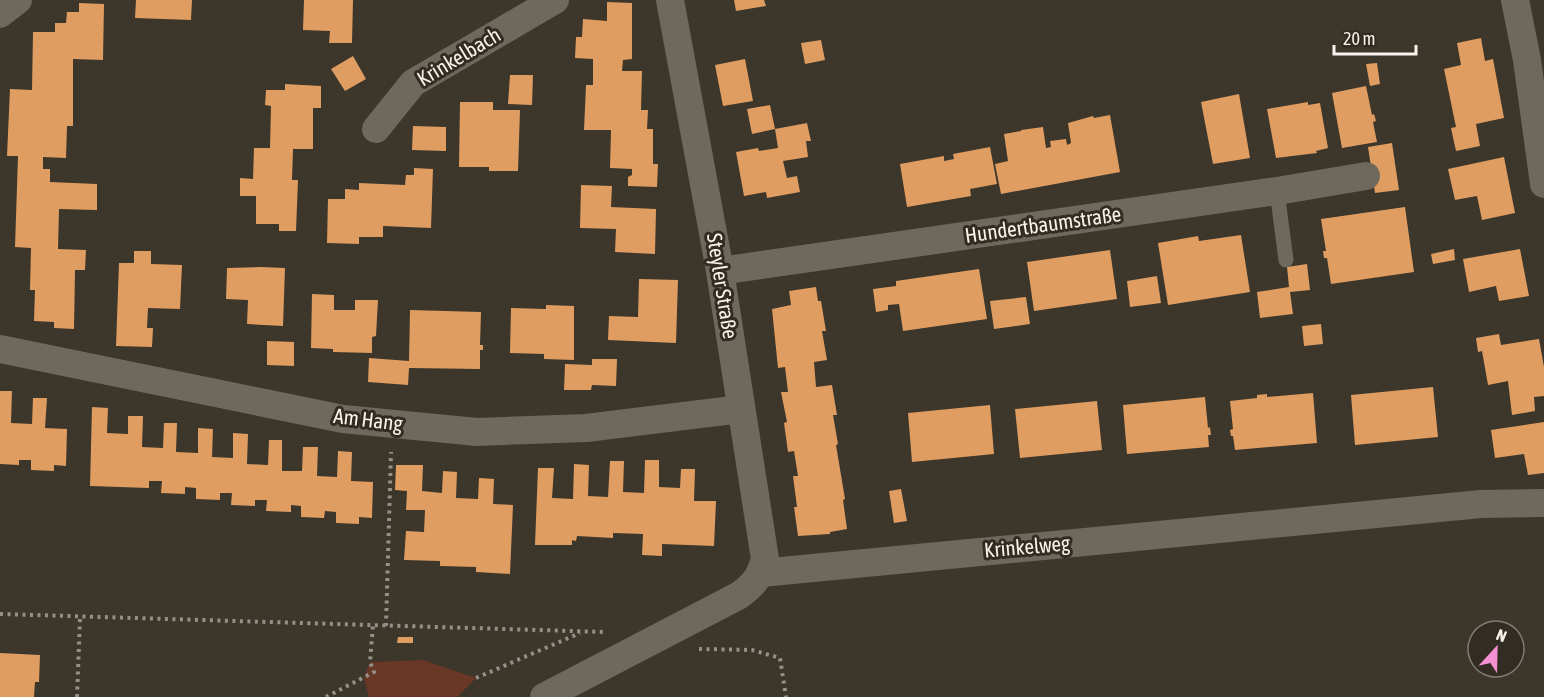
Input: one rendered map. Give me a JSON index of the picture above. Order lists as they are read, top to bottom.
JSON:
{
  "streets": {
    "street": [
      "Krinkelbach",
      "Hundertbaumstraße",
      "Steyler Straße",
      "Am Hang",
      "Krinkelweg"
    ]
  },
  "crossings": [
    ["Hundertbaumstraße", "Steyler Straße"],
    ["Steyler Straße", "Am Hang"],
    ["Steyler Straße", "Krinkelweg"]
  ],
  "scale_bar": "20 m",
  "north": "top"
}
